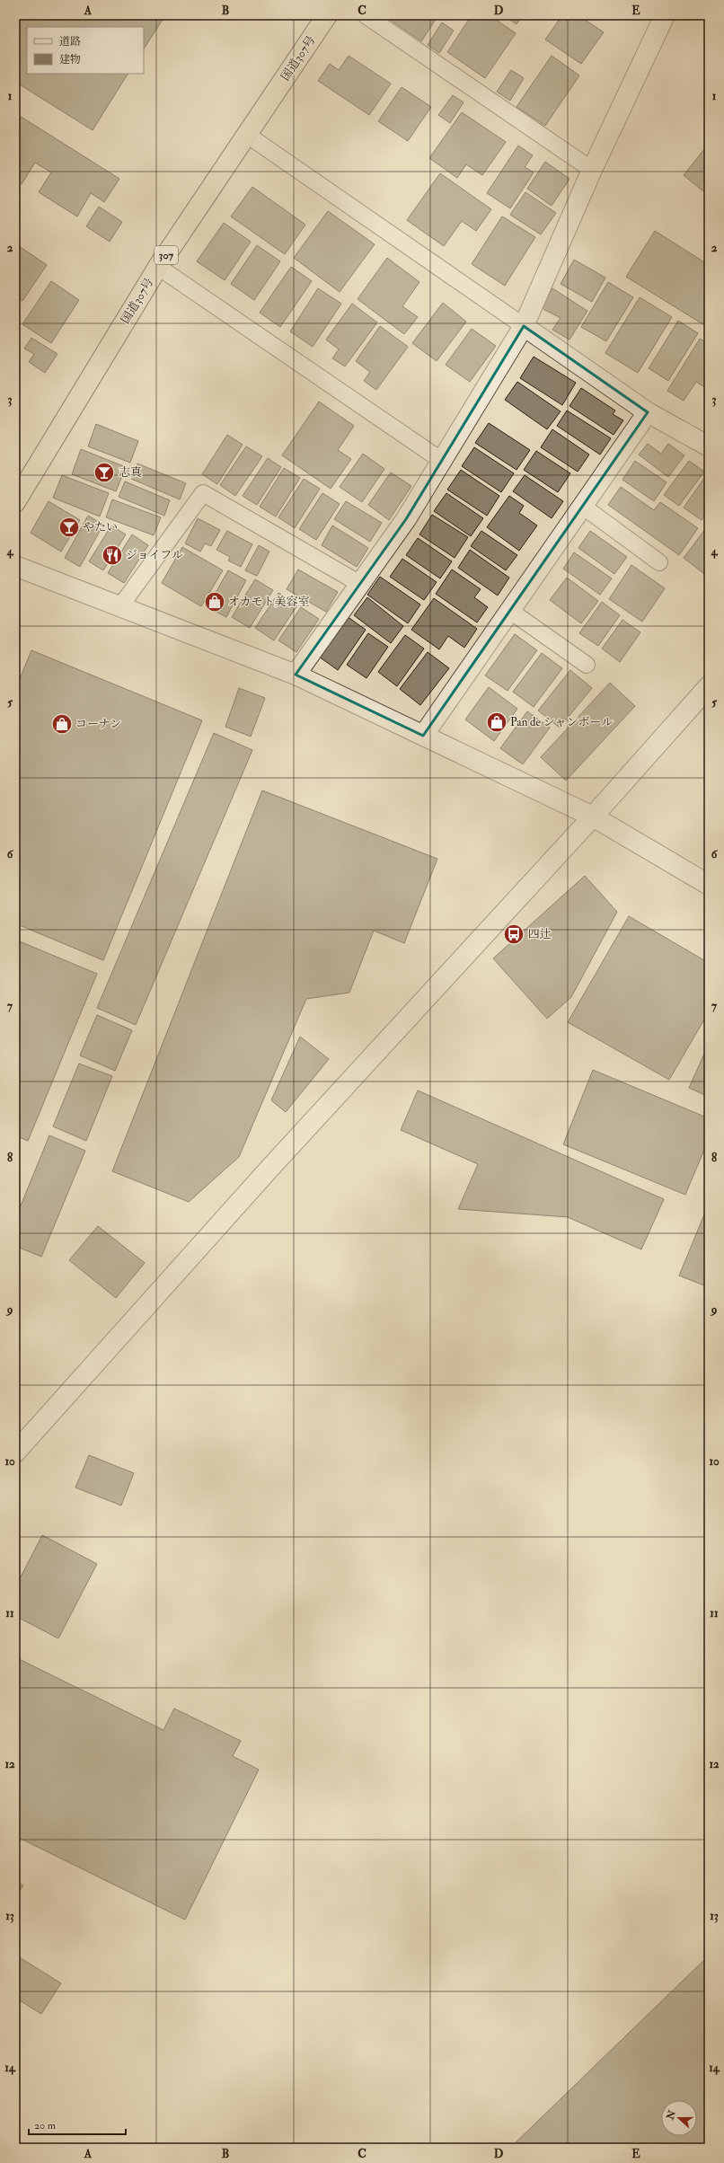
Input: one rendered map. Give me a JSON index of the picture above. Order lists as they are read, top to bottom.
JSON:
{
  "streets": {
    "highway": ["国道307号", "307"]
  },
  "places": {
    "bar": ["志真", "やたい"],
    "restaurant": ["ジョイフル"],
    "shop": ["オカモト美容室", "Pan de シャンボール", "コーナン"],
    "bus stop": ["四辻"]
  },
  "legend": ["道路", "建物"],
  "scale_bar": "20 m",
  "north": "left",
  "grid": {
    "columns": [
      "A",
      "B",
      "C",
      "D",
      "E"
    ],
    "rows": [
      "1",
      "2",
      "3",
      "4",
      "5",
      "6",
      "7",
      "8",
      "9",
      "10",
      "11",
      "12",
      "13",
      "14"
    ]
  }
}
